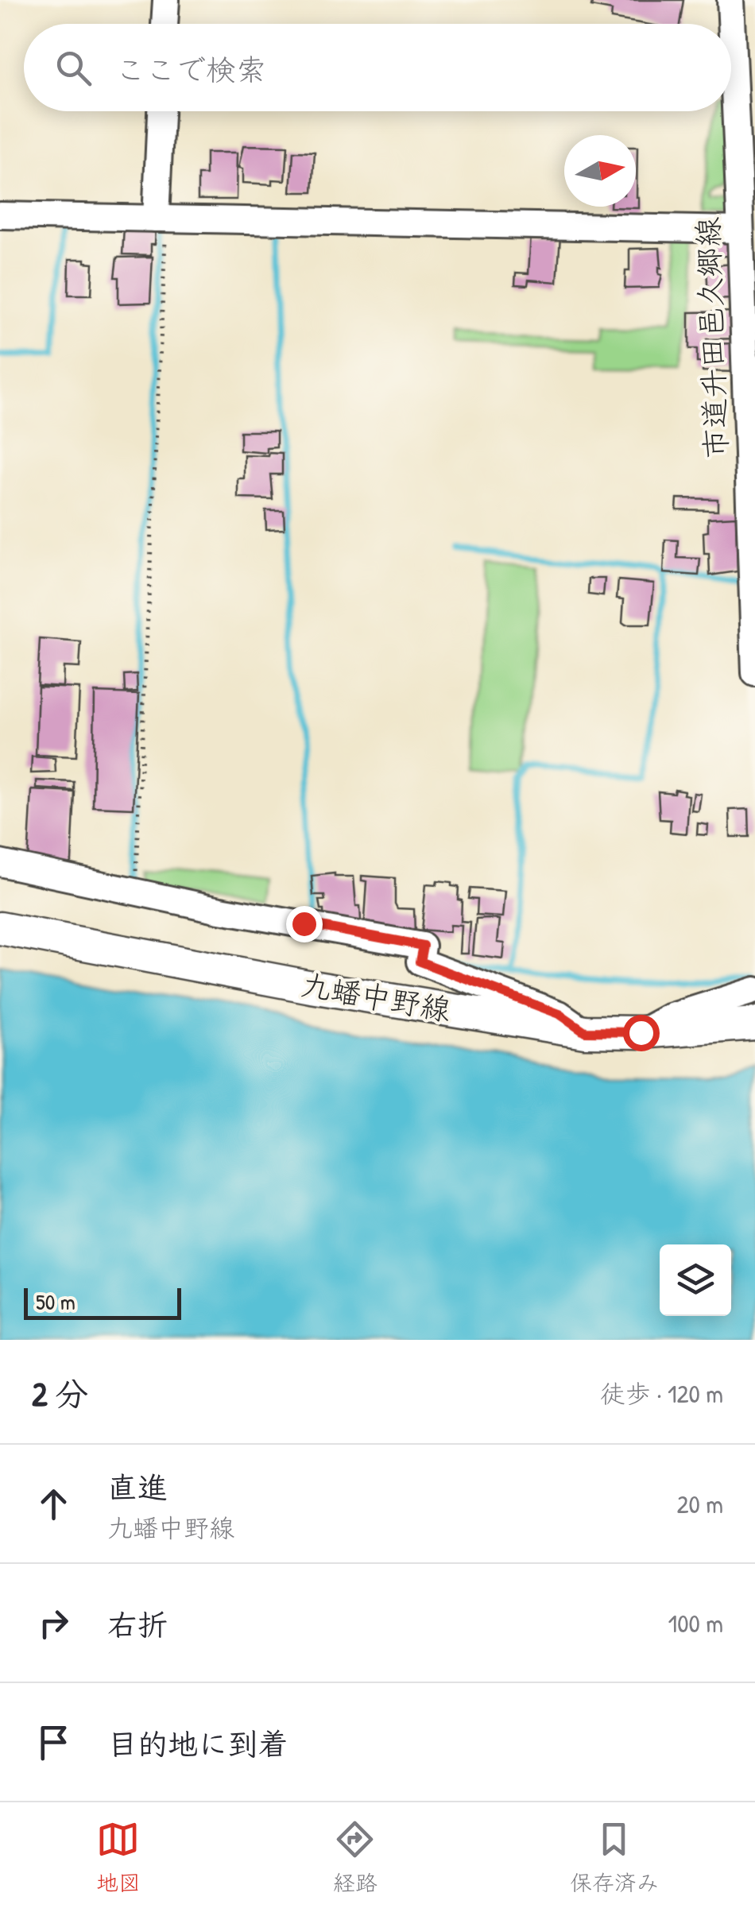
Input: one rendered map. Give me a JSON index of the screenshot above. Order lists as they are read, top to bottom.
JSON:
{
  "streets": {
    "main road": ["九蟠中野線"],
    "street": ["市道升田邑久郷線"]
  },
  "scale_bar": "50 m",
  "north": "right",
  "page": {
    "search": "ここで検索",
    "scale": "50 m",
    "heading": ["2 分", "徒歩 · 120 m"],
    "list": [
      ["直進", "九蟠中野線", "20 m"],
      ["右折", "100 m"],
      "目的地に到着"
    ],
    "nav": ["地図", "経路", "保存済み"]
  }
}
